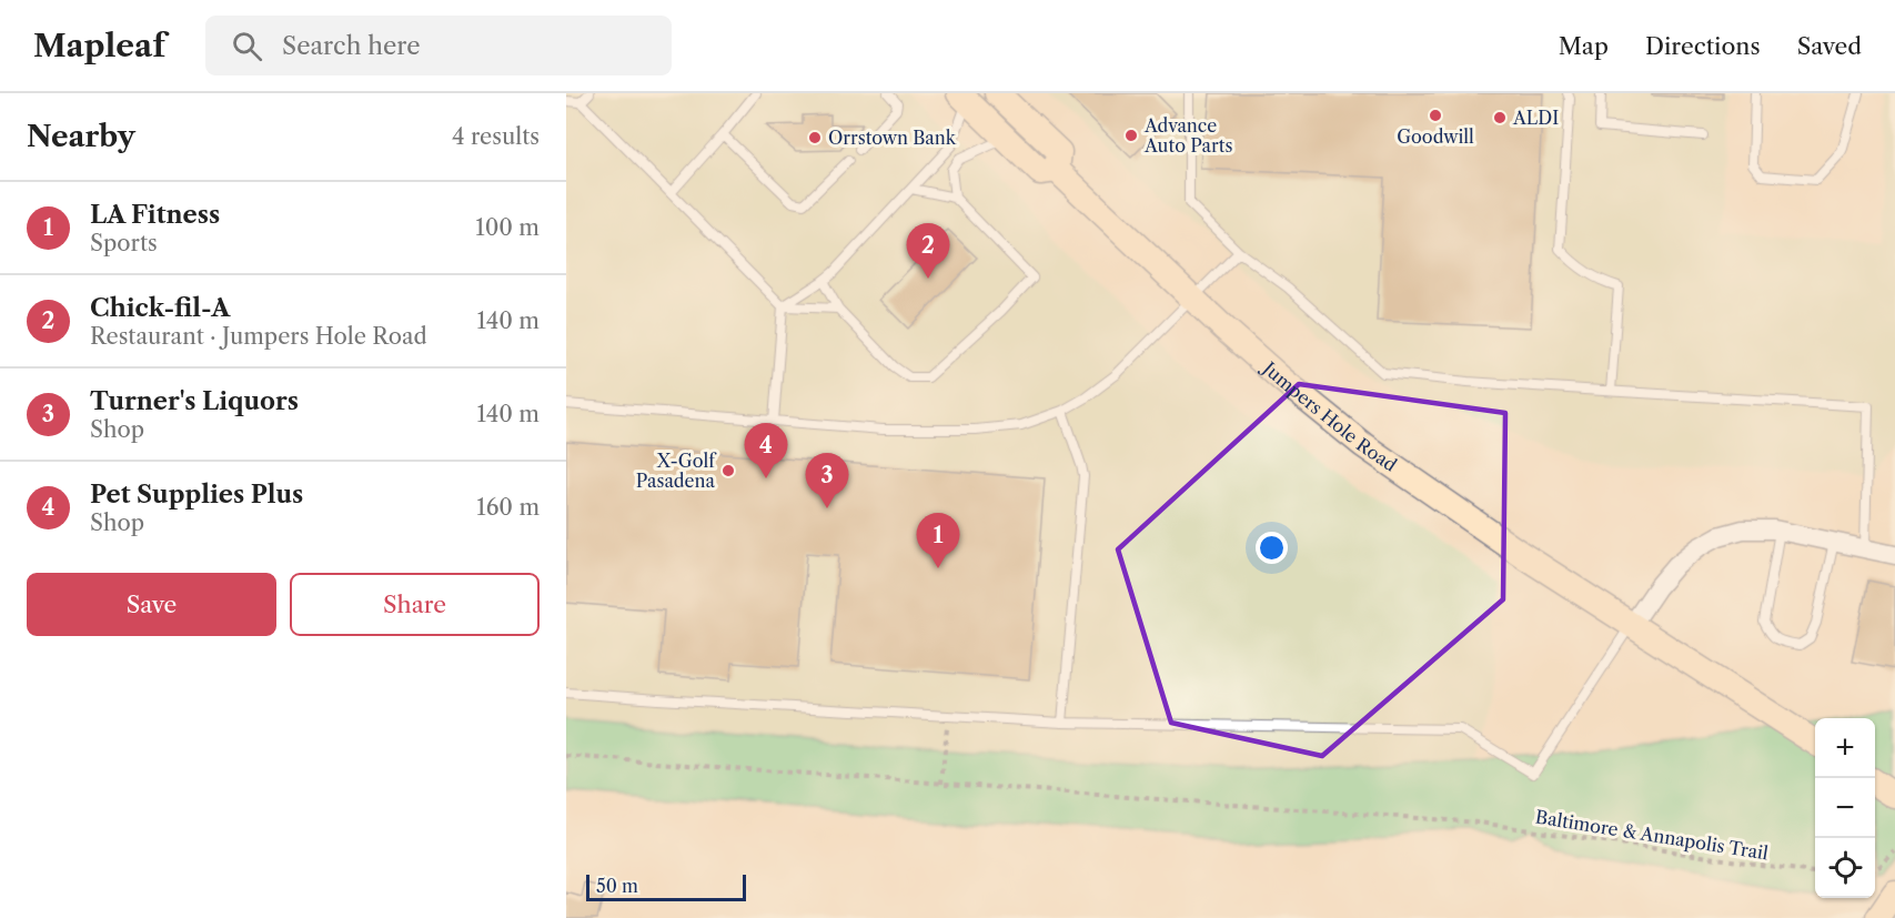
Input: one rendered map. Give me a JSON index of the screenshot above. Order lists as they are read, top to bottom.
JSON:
{
  "streets": {
    "main road": ["Jumpers Hole Road"],
    "path": ["Baltimore & Annapolis Trail"]
  },
  "places": [
    "Goodwill",
    "ALDI",
    "Advance Auto Parts",
    "Orrstown Bank",
    "X-Golf Pasadena"
  ],
  "scale_bar": "50 m",
  "page": {
    "header": "Mapleaf",
    "search": "Search here",
    "nav": ["Map", "Directions", "Saved"],
    "heading": ["Nearby", "4 results"],
    "list": [
      {
        "mark": "1",
        "name": "LA Fitness",
        "note": "Sports",
        "value": "100 m"
      },
      {
        "mark": "2",
        "name": "Chick-fil-A",
        "note": "Restaurant · Jumpers Hole Road",
        "value": "140 m"
      },
      {
        "mark": "3",
        "name": "Turner's Liquors",
        "note": "Shop",
        "value": "140 m"
      },
      {
        "mark": "4",
        "name": "Pet Supplies Plus",
        "note": "Shop",
        "value": "160 m"
      }
    ],
    "pins": [
      "2",
      "4",
      "3",
      "1"
    ],
    "buttons": ["Save", "Share"],
    "map_buttons": ["+", "−"],
    "scale": "50 m"
  }
}
